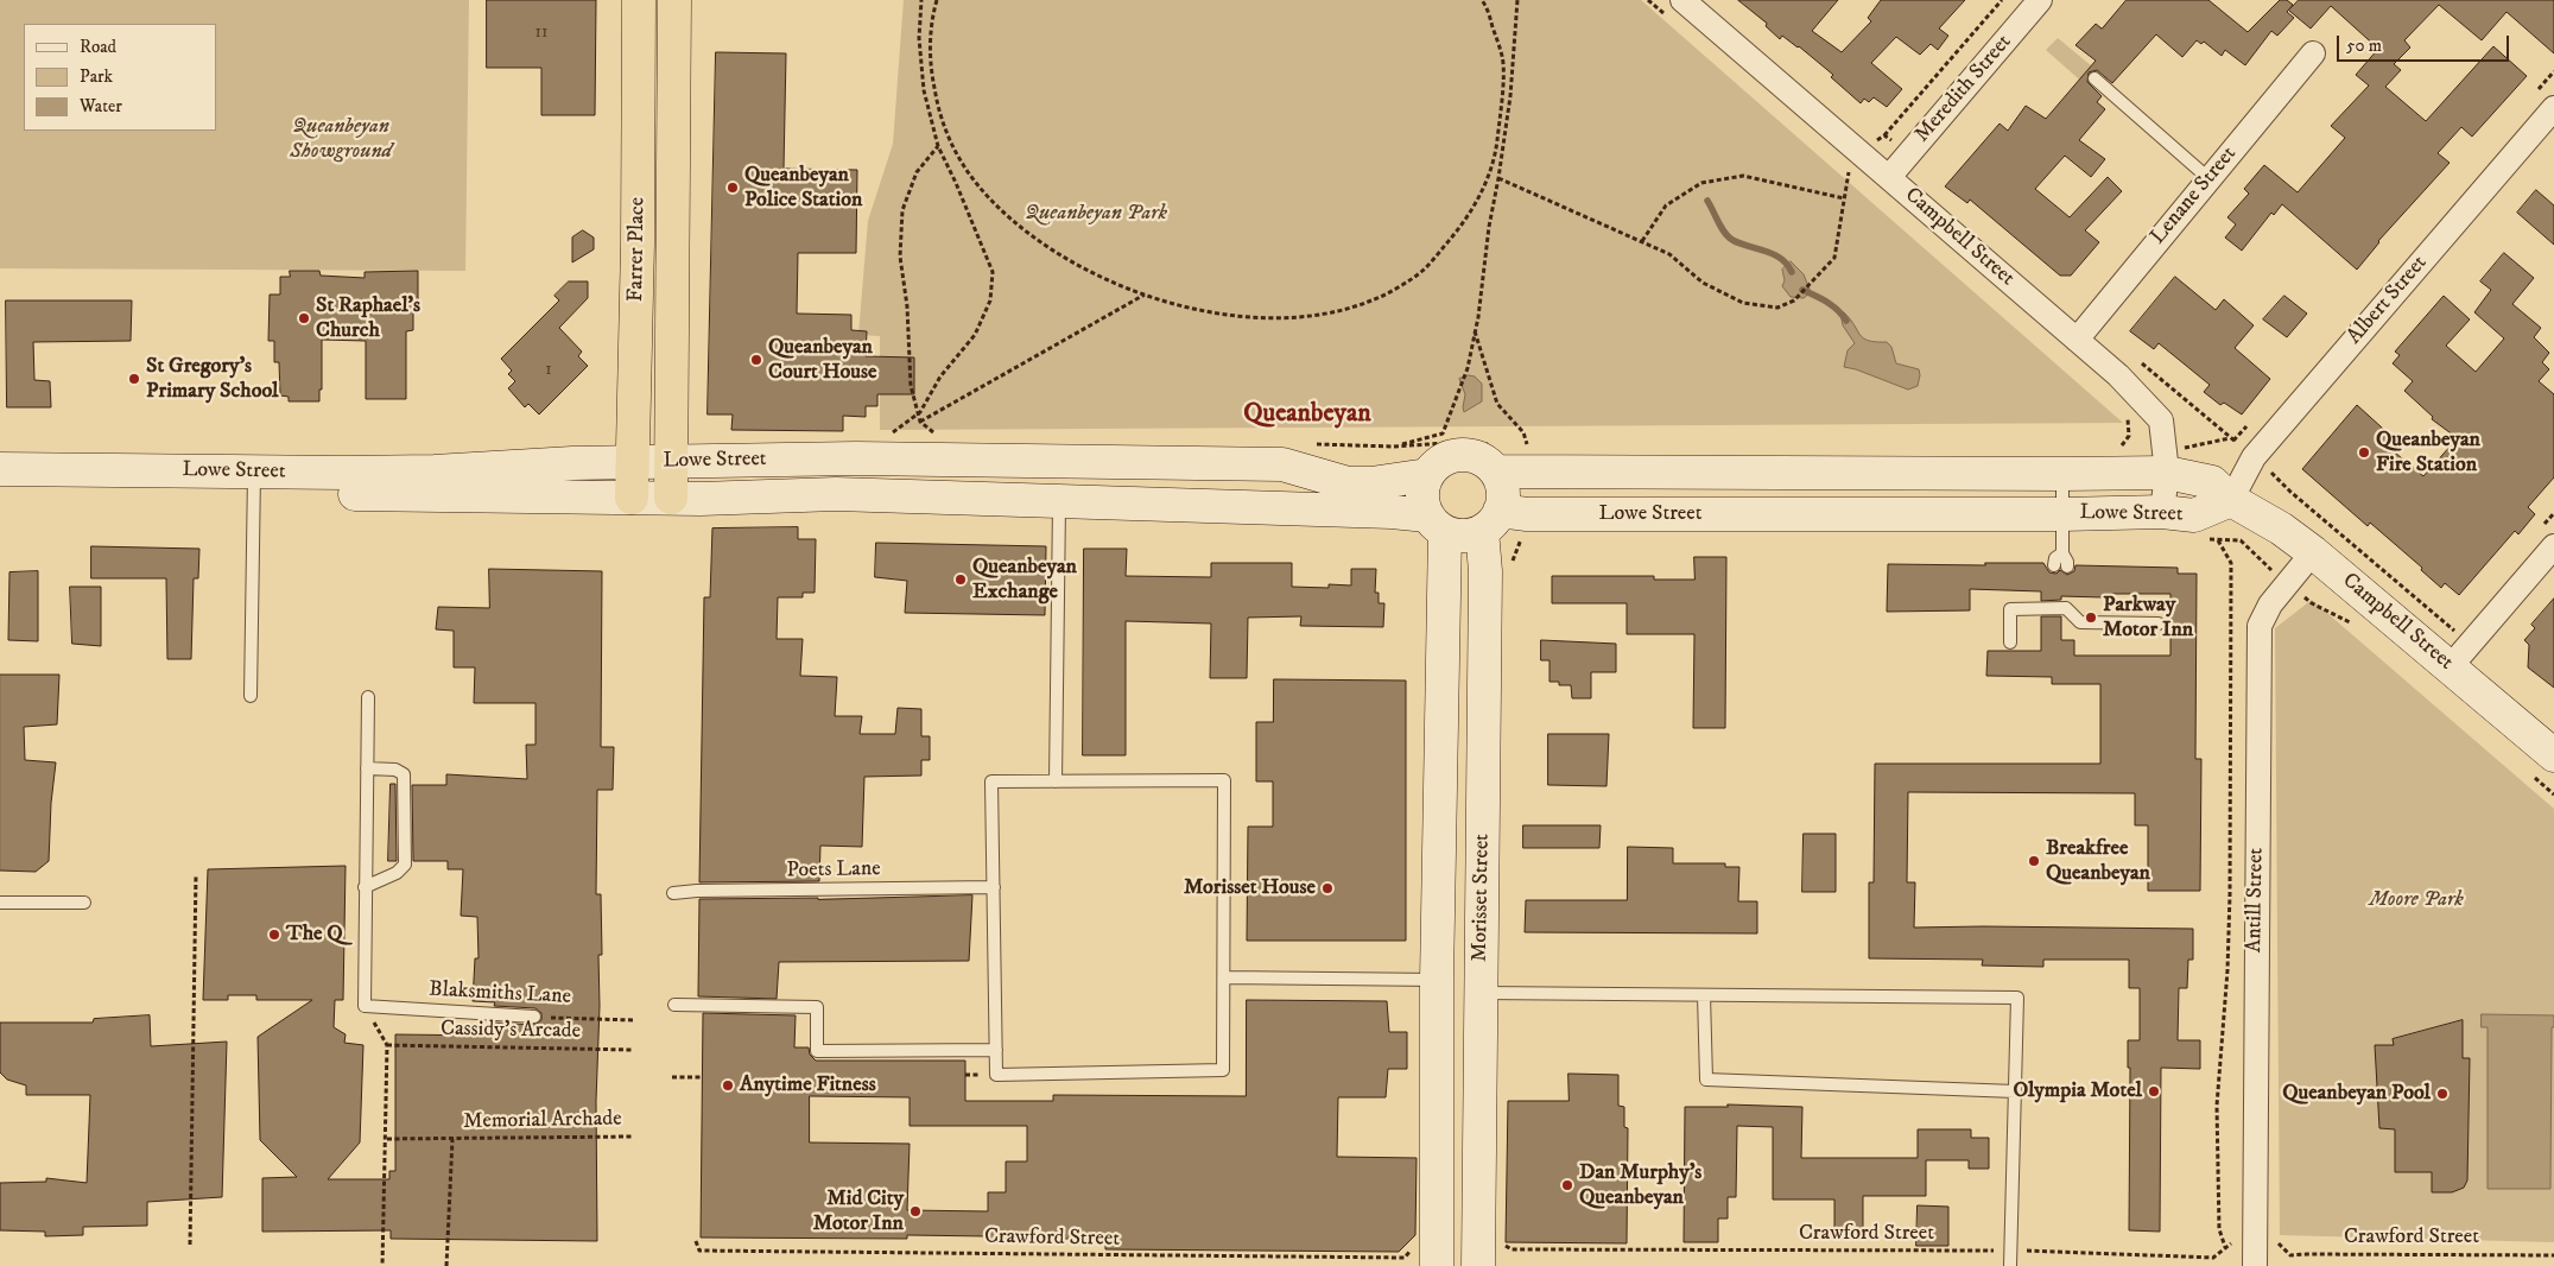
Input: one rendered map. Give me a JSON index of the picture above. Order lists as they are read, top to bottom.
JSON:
{
  "streets": {
    "highway": ["Farrer Place"],
    "street": [
      "Meredith Street",
      "Lenane Street",
      "Campbell Street",
      "Albert Street",
      "Lowe Street",
      "Morisset Street",
      "Antill Street"
    ],
    "lane": ["Poets Lane", "Blaksmiths Lane"],
    "path": ["Cassidy's Arcade", "Memorial Archade", "Crawford Street"]
  },
  "crossings": [
    ["Meredith Street", "Campbell Street"],
    ["Lenane Street", "Campbell Street"],
    ["Campbell Street", "Albert Street"],
    ["Campbell Street", "Lowe Street"],
    ["Campbell Street", "Antill Street"],
    ["Farrer Place", "Lowe Street"],
    ["Albert Street", "Lowe Street"],
    ["Lowe Street", "Morisset Street"]
  ],
  "districts": ["Queanbeyan"],
  "parks": ["Queanbeyan Showground", "Queanbeyan Park", "Moore Park"],
  "places": [
    "Queanbeyan Police Station",
    "St Raphael’s Church",
    "Queanbeyan Court House",
    "St Gregory's Primary School",
    "Queanbeyan Fire Station",
    "Queanbeyan Exchange",
    "Parkway Motor Inn",
    "Breakfree Queanbeyan",
    "Morisset House",
    "The Q",
    "Anytime Fitness",
    "Olympia Motel",
    "Queanbeyan Pool",
    "Dan Murphy's Queanbeyan",
    "Mid City Motor Inn"
  ],
  "house_numbers": ["11", "1"],
  "legend": ["Road", "Park", "Water"],
  "scale_bar": "50 m"
}
